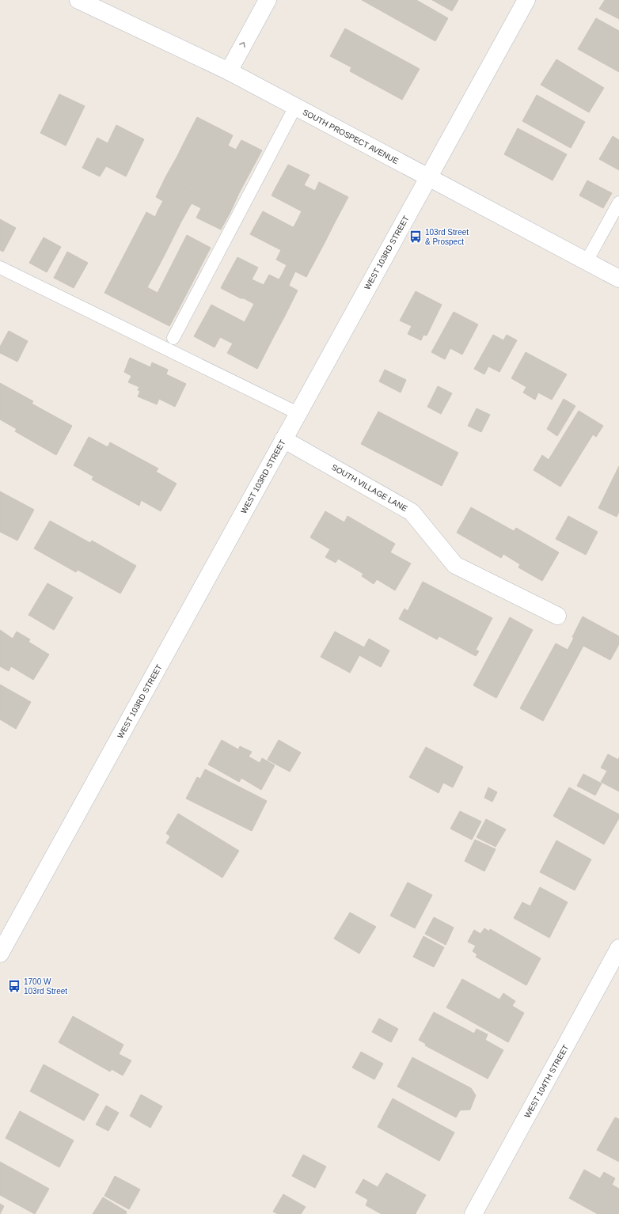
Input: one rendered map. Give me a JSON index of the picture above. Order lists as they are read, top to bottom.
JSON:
{
  "streets": {
    "street": [
      "SOUTH PROSPECT AVENUE",
      "WEST 103RD STREET",
      "SOUTH VILLAGE LANE",
      "WEST 104TH STREET"
    ]
  },
  "crossings": [
    ["SOUTH PROSPECT AVENUE", "WEST 103RD STREET"],
    ["WEST 103RD STREET", "SOUTH VILLAGE LANE"]
  ],
  "places": {
    "bus stop": ["103rd Street & Prospect", "1700 W 103rd Street"]
  }
}
